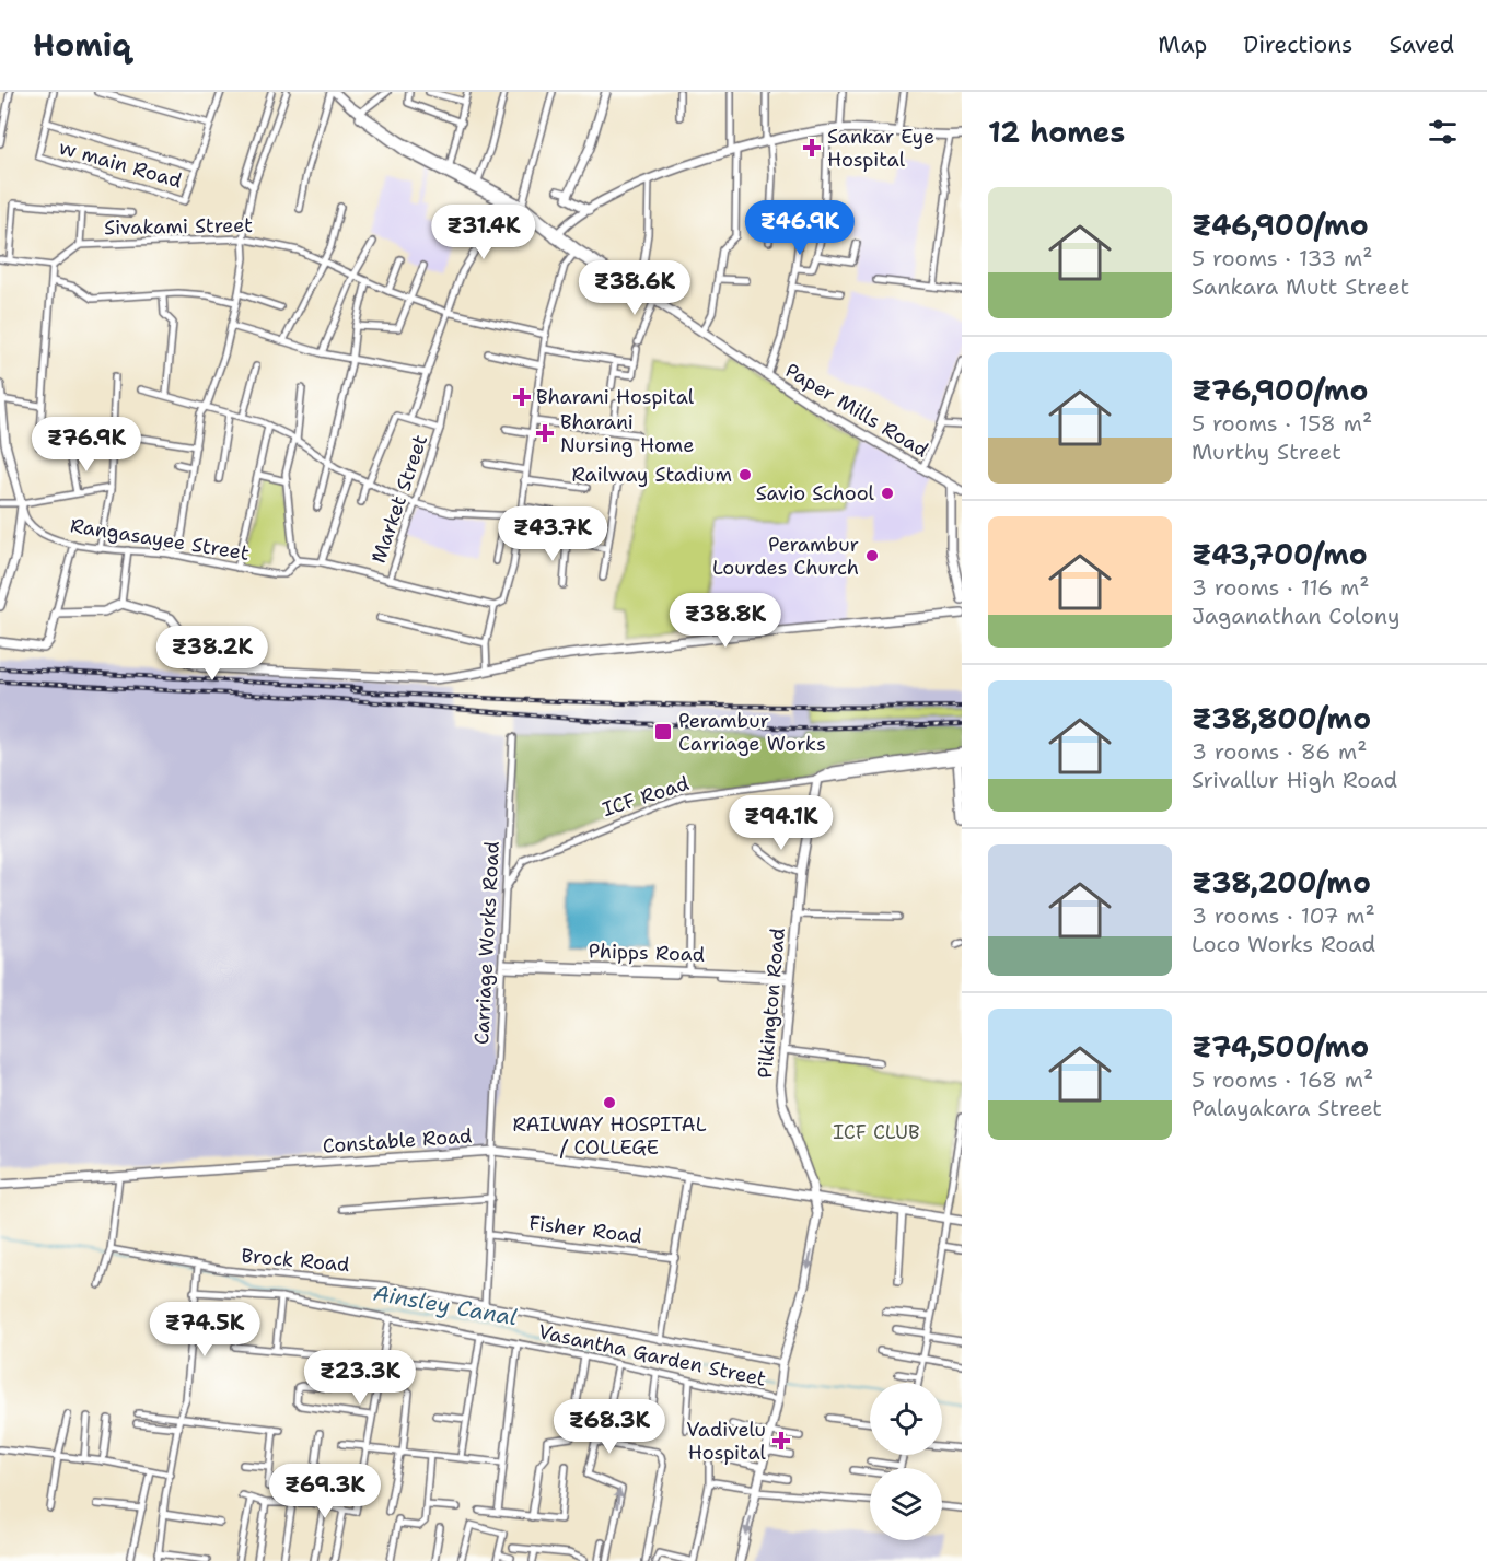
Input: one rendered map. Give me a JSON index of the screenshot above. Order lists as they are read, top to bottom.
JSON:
{
  "streets": {
    "street": [
      "w main Road",
      "Sivakami Street",
      "Paper Mills Road",
      "Market Street",
      "Rangasayee Street",
      "ICF Road",
      "Carriage Works Road",
      "Phipps Road",
      "Pilkington Road",
      "Constable Road",
      "Fisher Road",
      "Brock Road",
      "Vasantha Garden Street"
    ]
  },
  "crossings": [
    ["Sivakami Street", "Market Street"],
    ["Paper Mills Road", "Market Street"],
    ["ICF Road", "Carriage Works Road"],
    ["ICF Road", "Pilkington Road"],
    ["Carriage Works Road", "Phipps Road"],
    ["Carriage Works Road", "Constable Road"],
    ["Carriage Works Road", "Fisher Road"],
    ["Carriage Works Road", "Brock Road"],
    ["Phipps Road", "Pilkington Road"],
    ["Pilkington Road", "Constable Road"],
    ["Pilkington Road", "Brock Road"],
    ["Pilkington Road", "Vasantha Garden Street"]
  ],
  "water": ["Ainsley Canal"],
  "parks": ["ICF CLUB"],
  "places": {
    "health": [
      "Sankar Eye Hospital",
      "Bharani Hospital",
      "Bharani Nursing Home",
      "Vadivelu Hospital"
    ],
    "other": [
      "Railway Stadium",
      "Savio School",
      "Perambur Lourdes Church",
      "RAILWAY HOSPITAL / COLLEGE"
    ],
    "transit": ["Perambur Carriage Works"]
  },
  "page": {
    "header": "Homiq",
    "nav": ["Map", "Directions", "Saved"],
    "heading": "12 homes",
    "list": [
      {
        "name": "₹46,900/mo",
        "note": "5 rooms · 133 m² · Sankara Mutt Street"
      },
      {
        "name": "₹76,900/mo",
        "note": "5 rooms · 158 m² · Murthy Street"
      },
      {
        "name": "₹43,700/mo",
        "note": "3 rooms · 116 m² · Jaganathan Colony"
      },
      {
        "name": "₹38,800/mo",
        "note": "3 rooms · 86 m² · Srivallur High Road"
      },
      {
        "name": "₹38,200/mo",
        "note": "3 rooms · 107 m² · Loco Works Road"
      },
      {
        "name": "₹74,500/mo",
        "note": "5 rooms · 168 m² · Palayakara Street"
      }
    ],
    "price": [
      "₹46.9K",
      "₹31.4K",
      "₹38.6K",
      "₹76.9K",
      "₹43.7K",
      "₹38.8K",
      "₹38.2K",
      "₹94.1K",
      "₹74.5K",
      "₹23.3K",
      "₹68.3K",
      "₹69.3K"
    ]
  }
}
